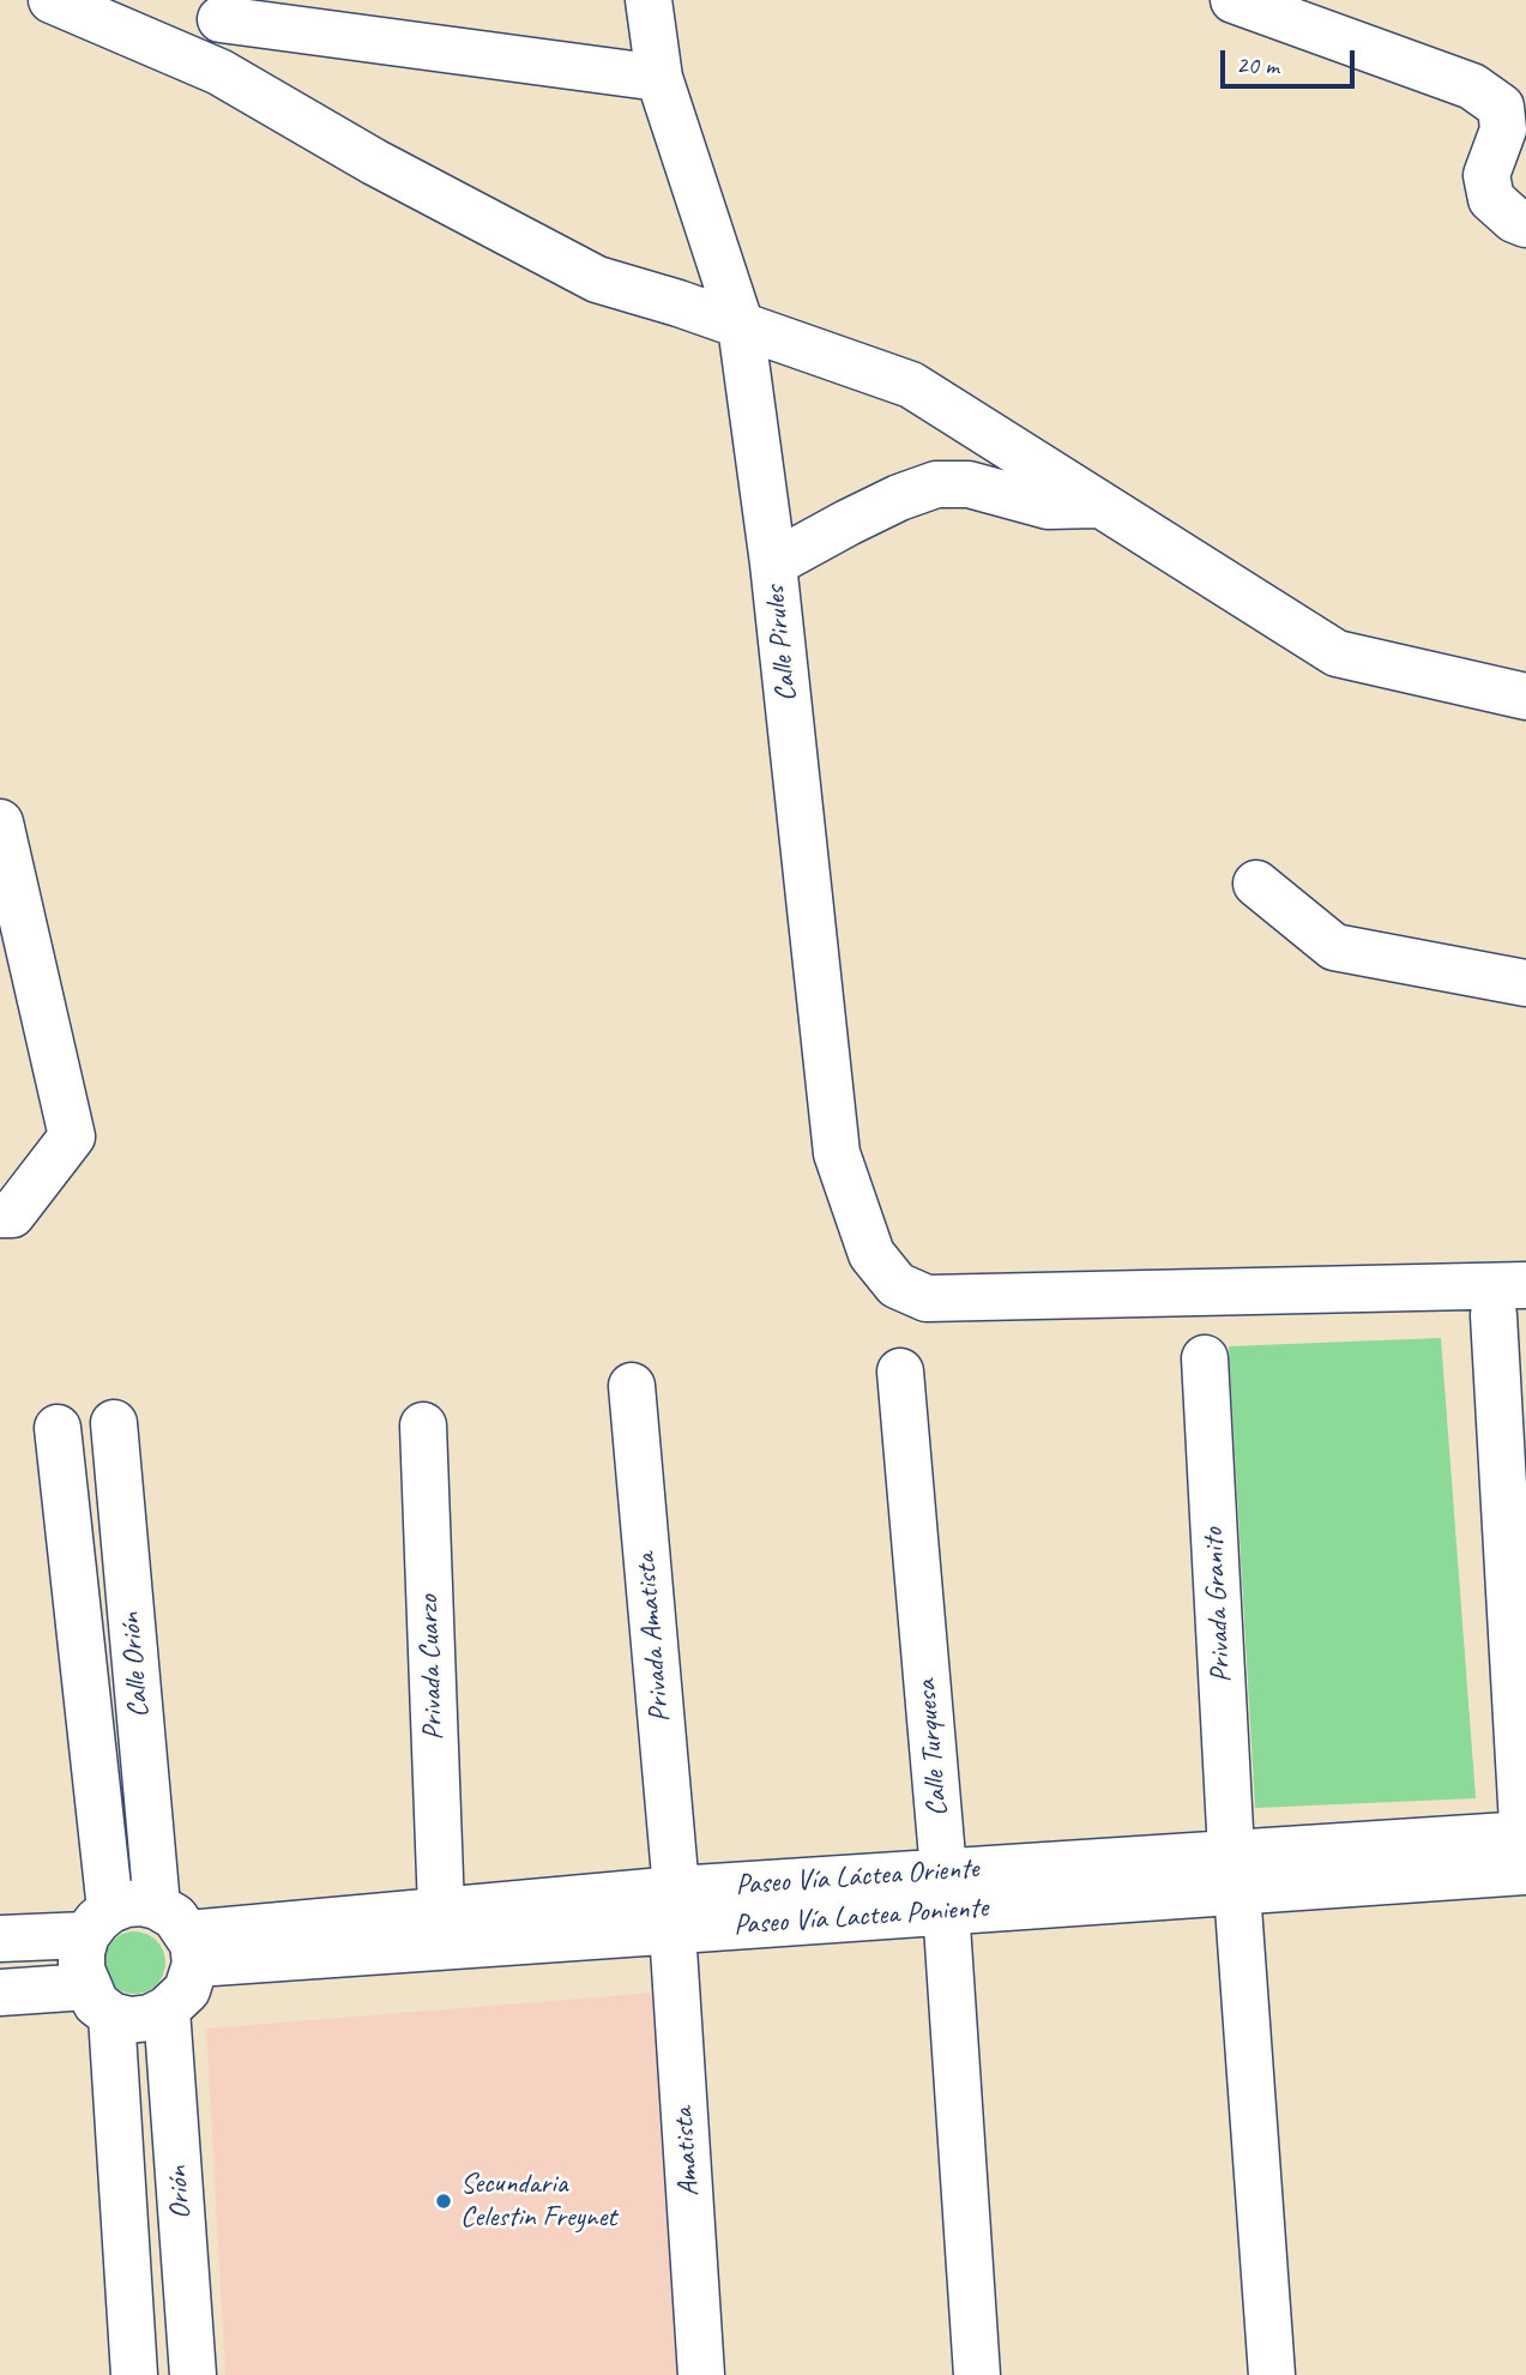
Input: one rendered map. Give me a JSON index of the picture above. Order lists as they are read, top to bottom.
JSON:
{
  "streets": {
    "street": [
      "Calle Pirules",
      "Privada Granito",
      "Privada Amatista",
      "Calle Orión",
      "Privada Cuarzo",
      "Calle Turquesa",
      "Paseo Vía Láctea Oriente",
      "Amatista",
      "Orión"
    ]
  },
  "crossings": [
    ["Privada Granito", "Paseo Vía Láctea Oriente"],
    ["Privada Amatista", "Paseo Vía Láctea Oriente"],
    ["Privada Amatista", "Amatista"],
    ["Calle Orión", "Paseo Vía Láctea Oriente"],
    ["Calle Orión", "Orión"],
    ["Privada Cuarzo", "Paseo Vía Láctea Oriente"],
    ["Calle Turquesa", "Paseo Vía Láctea Oriente"],
    ["Paseo Vía Láctea Oriente", "Amatista"],
    ["Paseo Vía Láctea Oriente", "Orión"]
  ],
  "places": ["Secundaria Celestin Freynet"],
  "scale_bar": "20 m"
}
